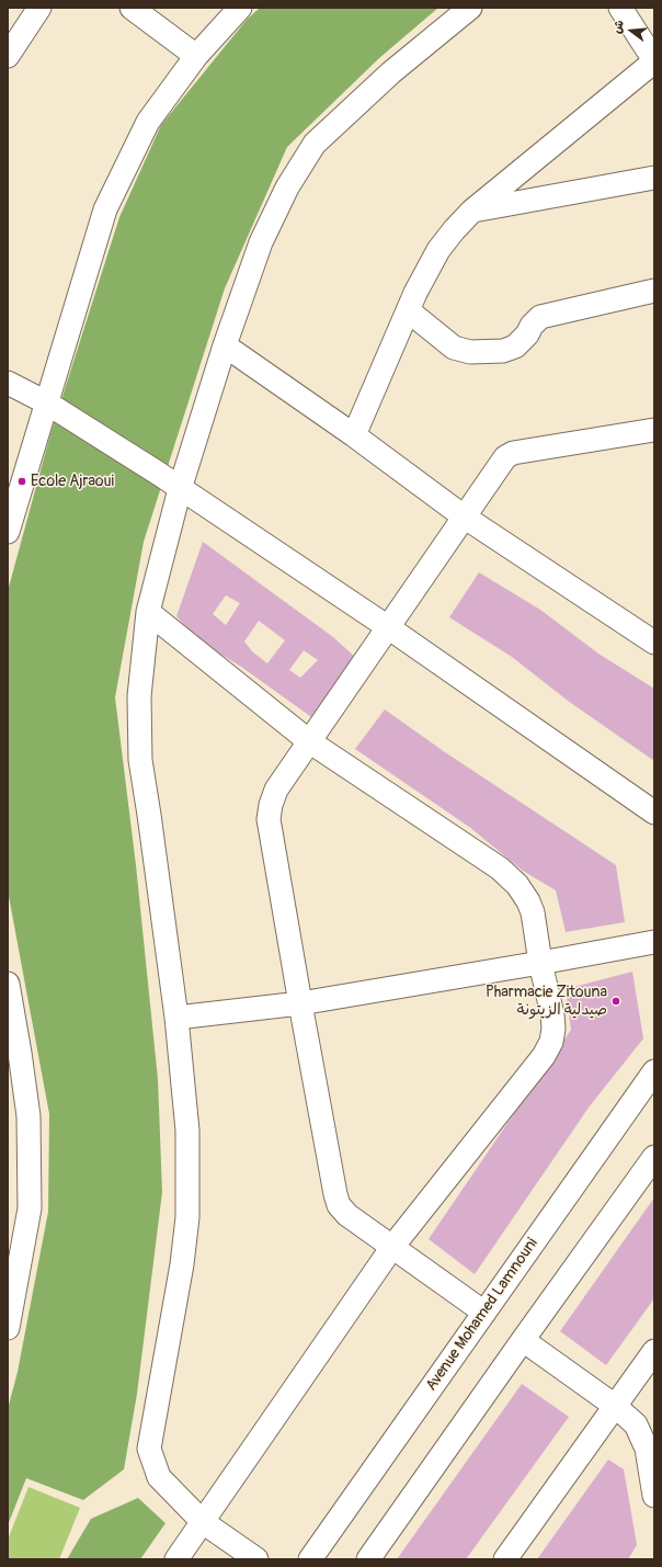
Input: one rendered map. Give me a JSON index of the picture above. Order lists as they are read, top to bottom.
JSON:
{
  "streets": {
    "street": ["Avenue Mohamed Lamnouni"]
  },
  "places": ["Ecole Ajraoui", "Pharmacie Zitouna صيدلية الزيتونة"],
  "north": "left"
}
